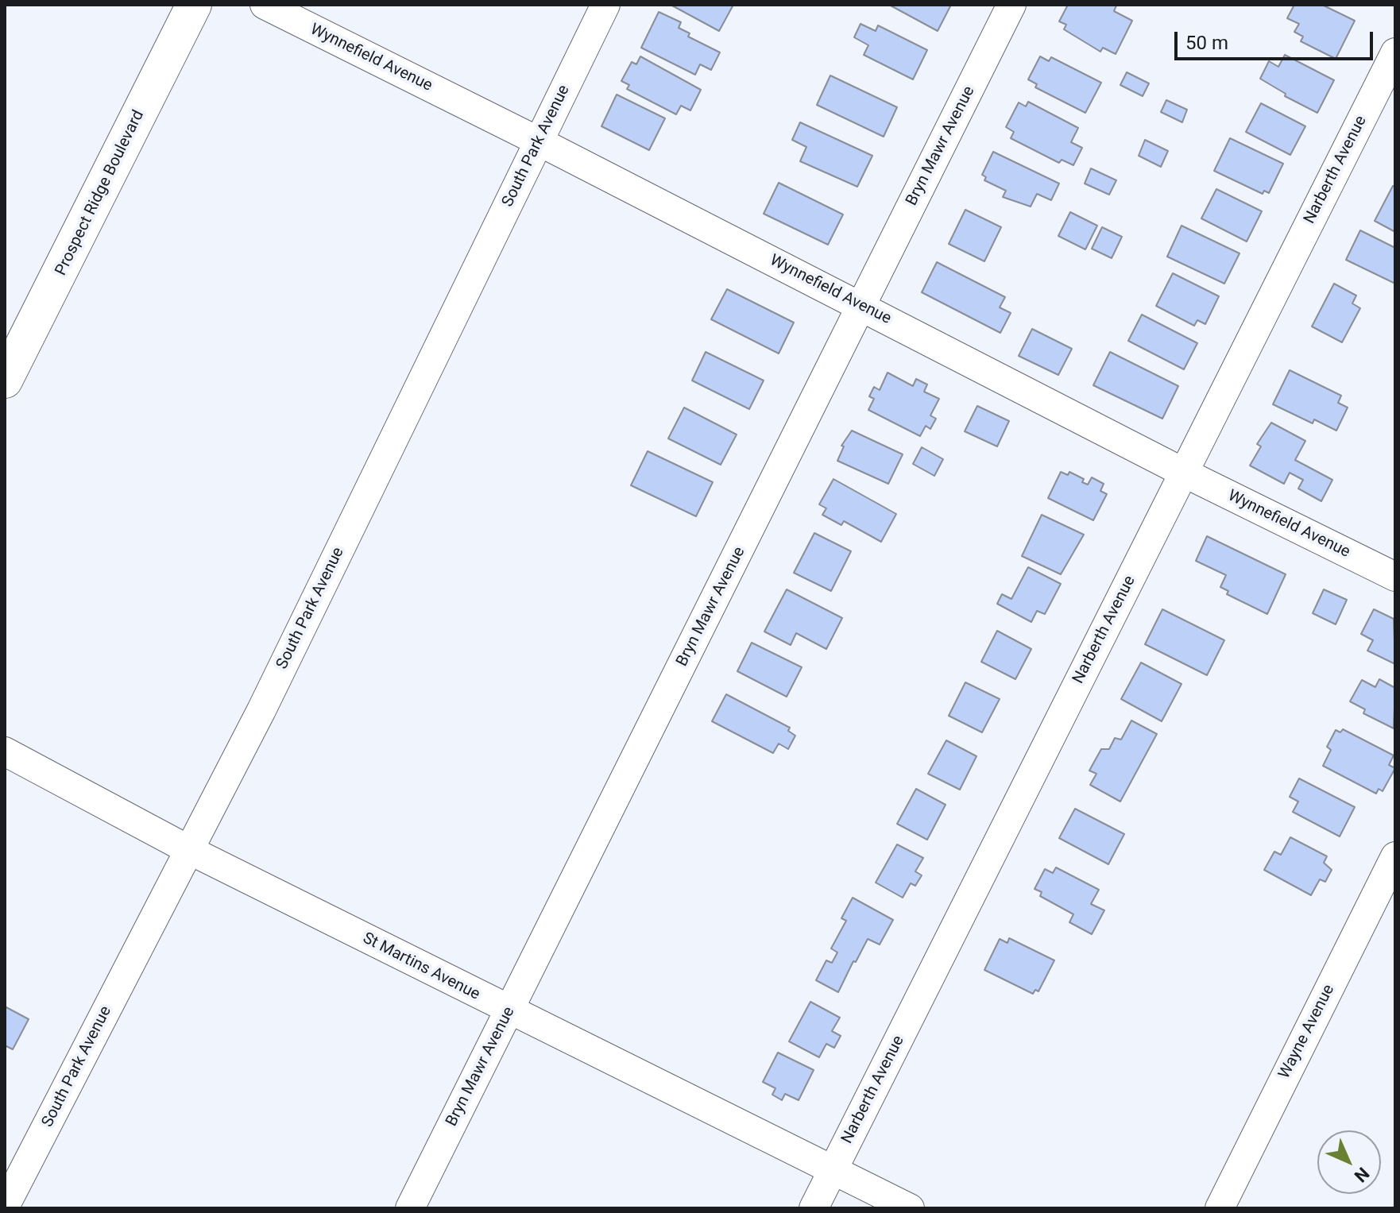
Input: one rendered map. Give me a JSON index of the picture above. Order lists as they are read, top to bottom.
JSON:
{
  "streets": {
    "street": [
      "Wynnefield Avenue",
      "South Park Avenue",
      "Bryn Mawr Avenue",
      "Narberth Avenue",
      "Prospect Ridge Boulevard",
      "St Martins Avenue",
      "Wayne Avenue"
    ]
  },
  "crossings": [
    ["Wynnefield Avenue", "South Park Avenue"],
    ["Wynnefield Avenue", "Bryn Mawr Avenue"],
    ["Wynnefield Avenue", "Narberth Avenue"],
    ["South Park Avenue", "St Martins Avenue"],
    ["Bryn Mawr Avenue", "St Martins Avenue"],
    ["Narberth Avenue", "St Martins Avenue"]
  ],
  "scale_bar": "50 m",
  "north": "bottom right"
}
